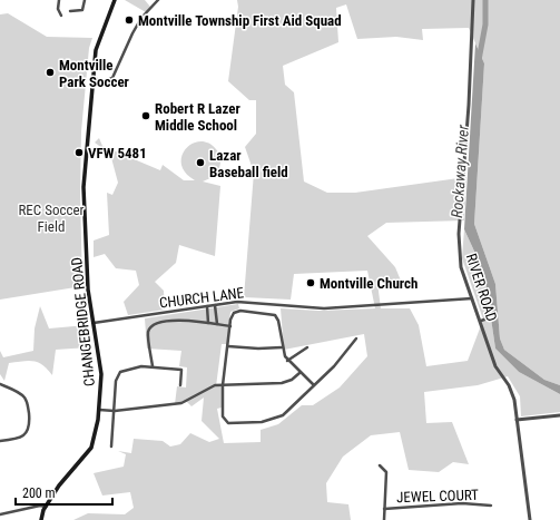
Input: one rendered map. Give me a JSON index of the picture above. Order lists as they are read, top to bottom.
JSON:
{
  "streets": {
    "main road": ["CHANGEBRIDGE ROAD"],
    "street": ["RIVER ROAD", "CHURCH LANE", "JEWEL COURT"]
  },
  "crossings": [
    ["RIVER ROAD", "CHURCH LANE"],
    ["CHURCH LANE", "CHANGEBRIDGE ROAD"]
  ],
  "water": ["Rockaway River"],
  "parks": ["REC Soccer Field"],
  "places": [
    "Montville Township First Aid Squad",
    "Montville Park Soccer",
    "Robert R Lazer Middle School",
    "VFW 5481",
    "Lazar Baseball field",
    "Montville Church"
  ],
  "scale_bar": "200 m"
}
